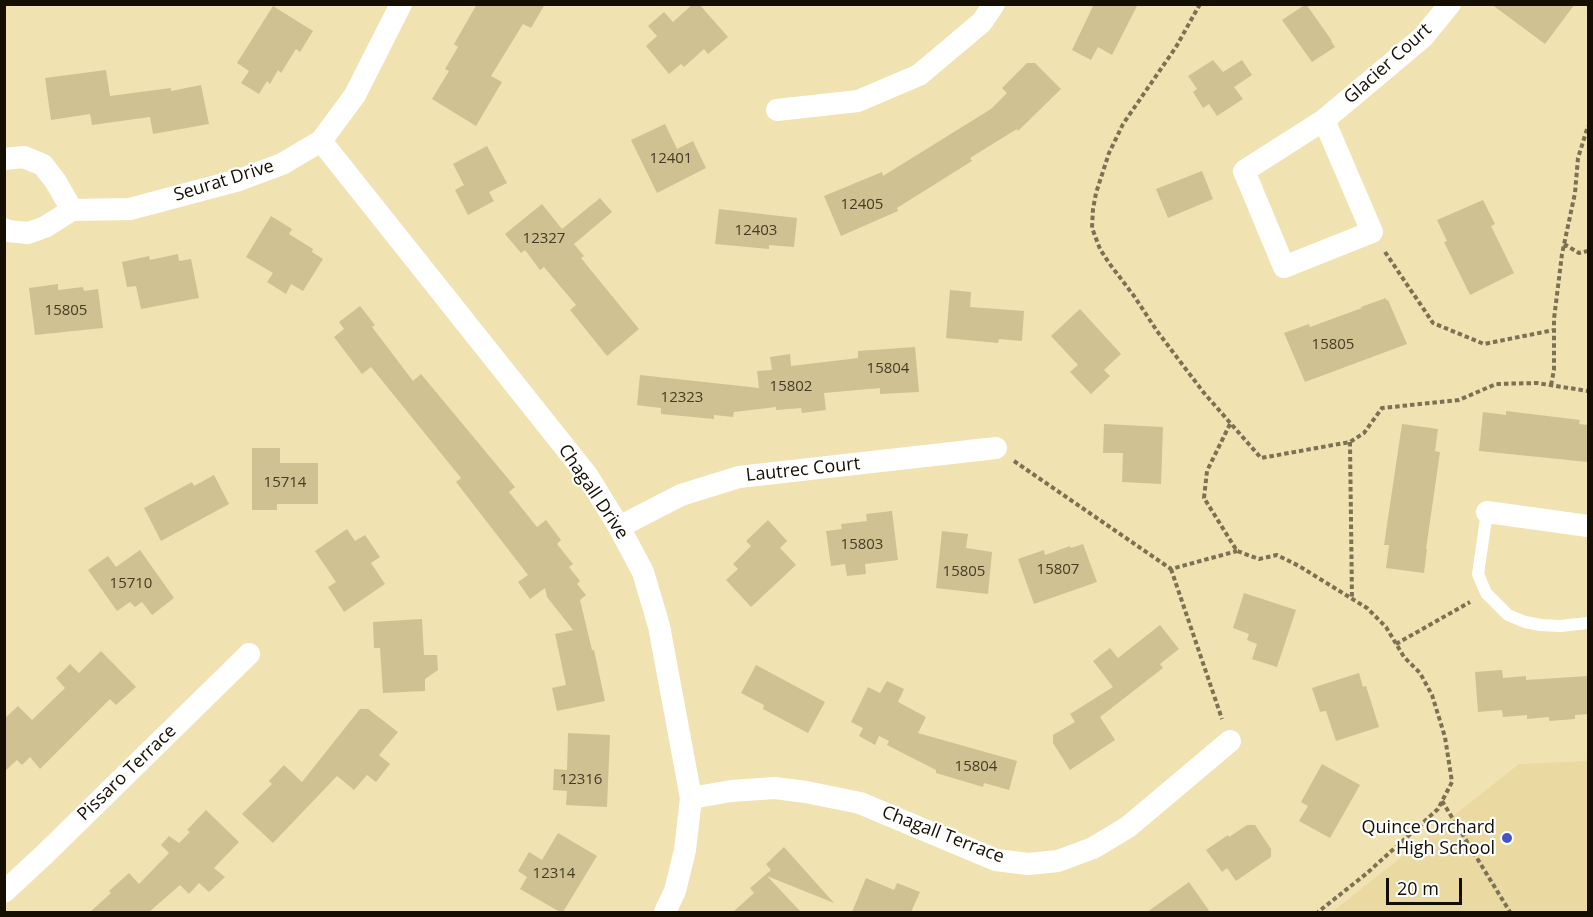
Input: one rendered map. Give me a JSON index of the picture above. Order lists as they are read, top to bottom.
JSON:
{
  "streets": {
    "street": [
      "Glacier Court",
      "Seurat Drive",
      "Lautrec Court",
      "Chagall Drive",
      "Pissaro Terrace",
      "Chagall Terrace"
    ]
  },
  "crossings": [
    ["Seurat Drive", "Chagall Drive"],
    ["Lautrec Court", "Chagall Drive"],
    ["Chagall Drive", "Chagall Terrace"]
  ],
  "places": ["Quince Orchard High School"],
  "house_numbers": [
    "12401",
    "12405",
    "12403",
    "12327",
    "15805",
    "15805",
    "15804",
    "15802",
    "12323",
    "15714",
    "15803",
    "15807",
    "15805",
    "15710",
    "15804",
    "12316",
    "12314"
  ],
  "scale_bar": "20 m"
}
